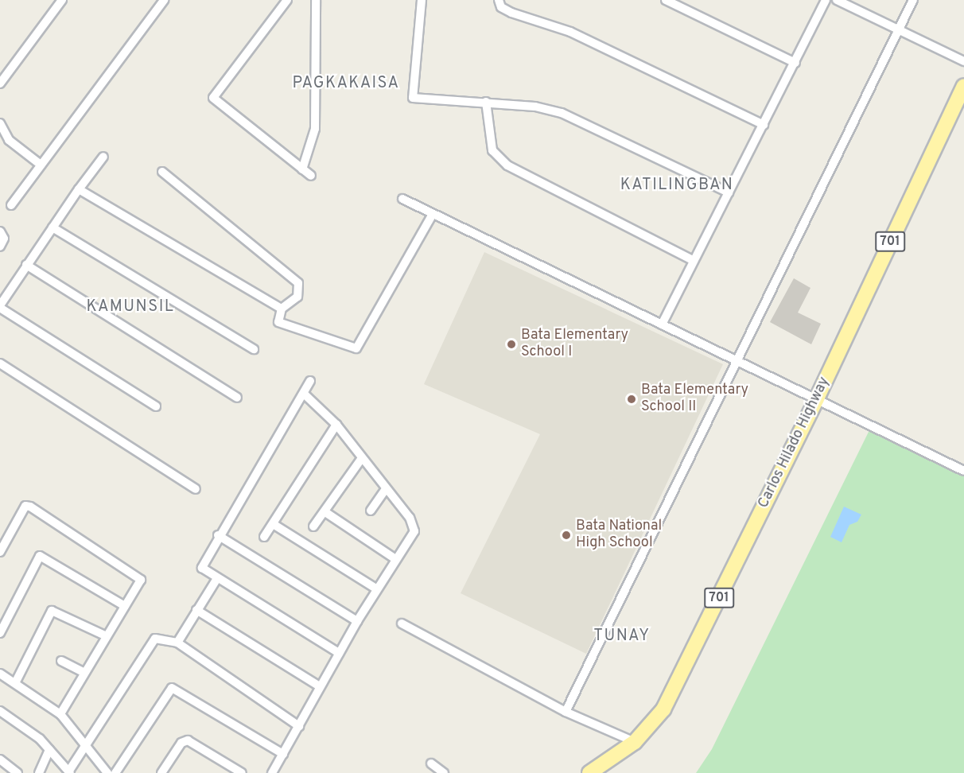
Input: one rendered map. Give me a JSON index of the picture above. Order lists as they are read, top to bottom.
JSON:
{
  "streets": {
    "main road": ["701", "Carlos Hilado Highway"]
  },
  "districts": [
    "PAGKAKAISA",
    "KATILINGBAN",
    "KAMUNSIL",
    "TUNAY"
  ],
  "places": ["Bata Elementary School I", "Bata Elementary School II", "Bata National High School"]
}
